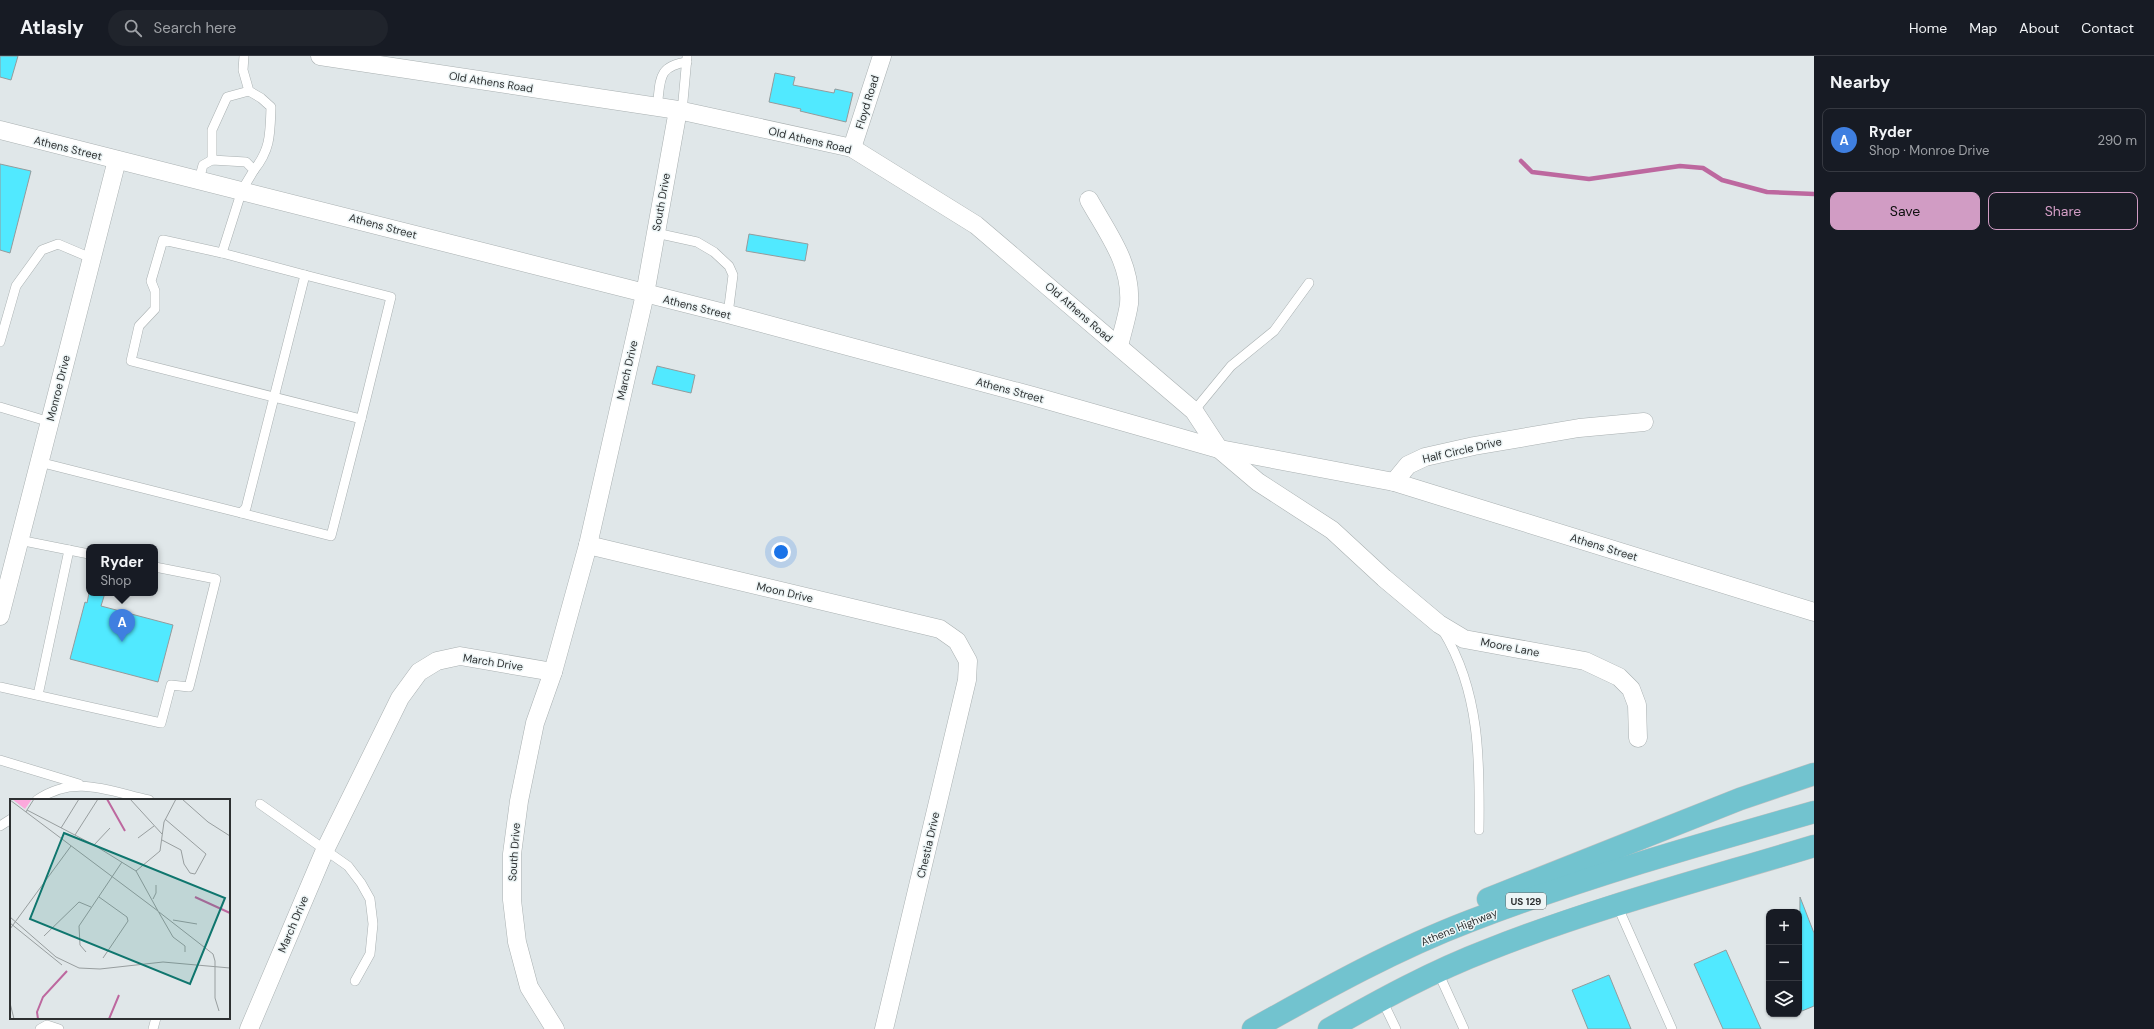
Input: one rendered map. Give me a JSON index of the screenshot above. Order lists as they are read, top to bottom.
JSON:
{
  "streets": {
    "highway": ["US 129", "Athens Highway"],
    "street": [
      "Old Athens Road",
      "Floyd Road",
      "Athens Street",
      "South Drive",
      "March Drive",
      "Monroe Drive",
      "Half Circle Drive",
      "Moon Drive",
      "Moore Lane",
      "Chestia Drive"
    ]
  },
  "crossings": [
    ["Old Athens Road", "Floyd Road"],
    ["Old Athens Road", "Athens Street"],
    ["Old Athens Road", "South Drive"],
    ["Athens Street", "South Drive"],
    ["Athens Street", "March Drive"],
    ["Athens Street", "Monroe Drive"],
    ["Athens Street", "Half Circle Drive"],
    ["Athens Street", "Moore Lane"],
    ["South Drive", "March Drive"],
    ["March Drive", "Moon Drive"],
    ["Moon Drive", "Chestia Drive"]
  ],
  "page": {
    "header": "Atlasly",
    "search": "Search here",
    "nav": [
      "Home",
      "Map",
      "About",
      "Contact"
    ],
    "heading": "Nearby",
    "list": [
      {
        "mark": "A",
        "name": "Ryder",
        "note": "Shop · Monroe Drive",
        "value": "290 m"
      }
    ],
    "buttons": ["Save", "Share"],
    "popup": ["Ryder", "Shop"],
    "pins": "A",
    "map_buttons": ["+", "−"]
  }
}
